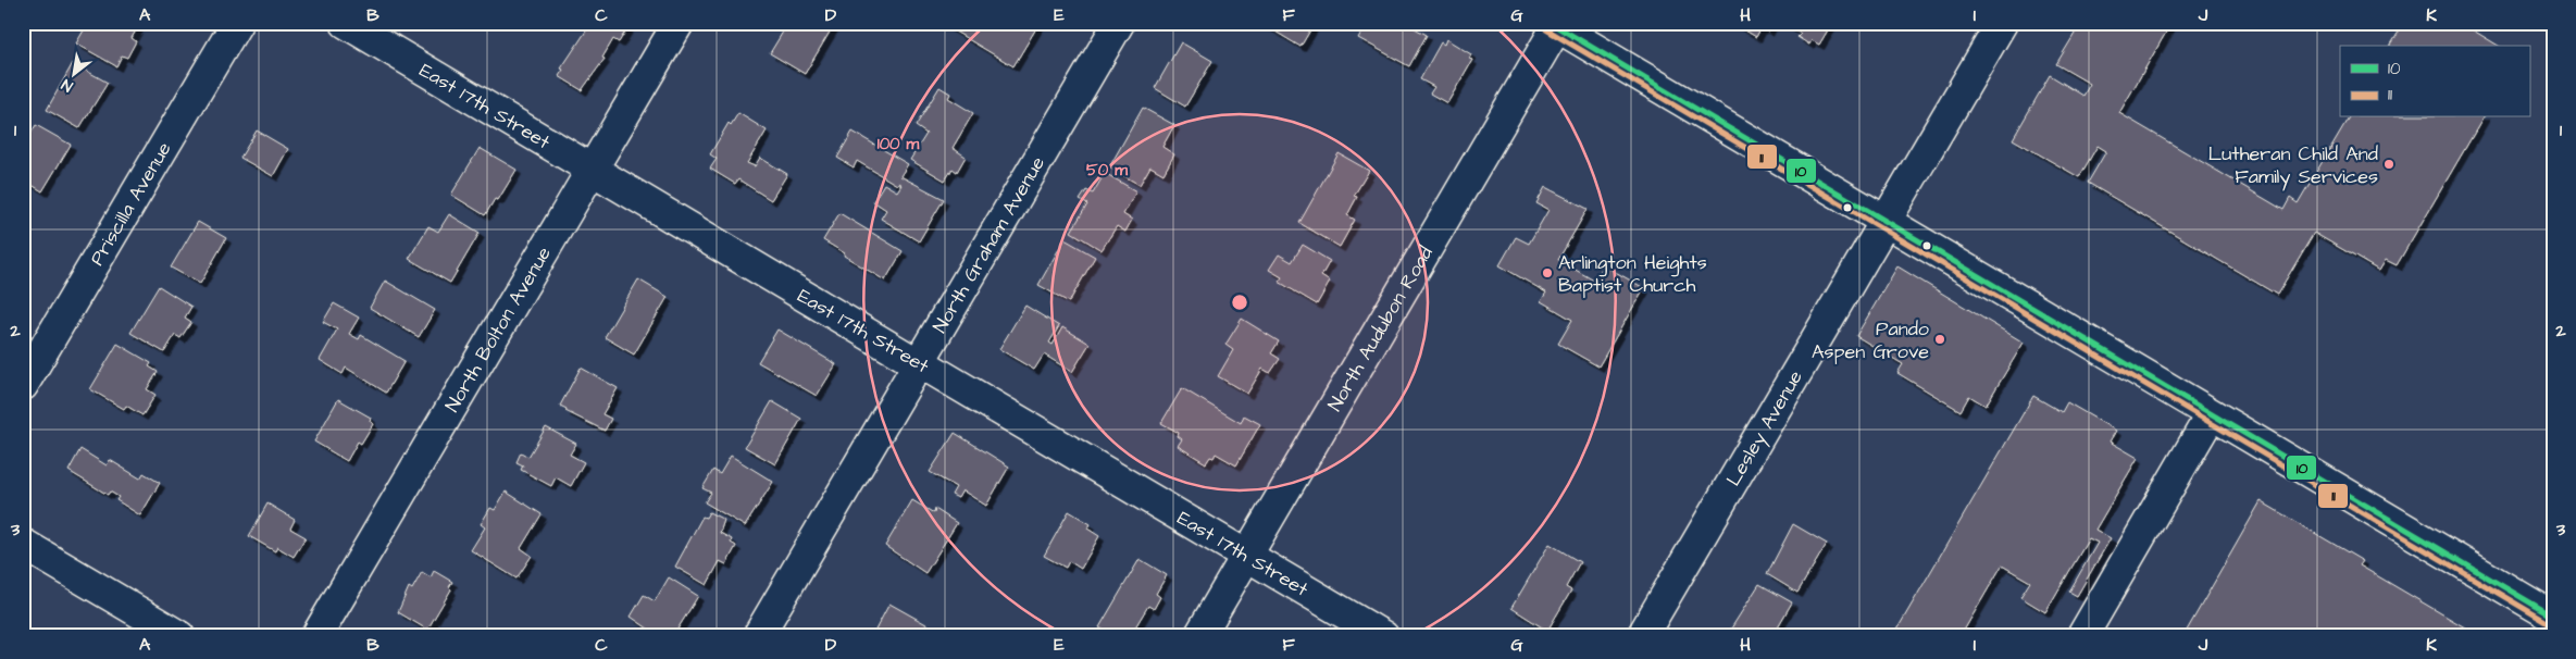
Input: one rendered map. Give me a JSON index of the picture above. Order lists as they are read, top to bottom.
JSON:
{
  "streets": {
    "street": [
      "East 17th Street",
      "Priscilla Avenue",
      "North Graham Avenue",
      "North Bolton Avenue",
      "North Audubon Road",
      "Lesley Avenue"
    ]
  },
  "crossings": [
    ["East 17th Street", "North Graham Avenue"],
    ["East 17th Street", "North Bolton Avenue"],
    ["East 17th Street", "North Audubon Road"]
  ],
  "places": ["Lutheran Child And Family Services", "Arlington Heights Baptist Church", "Pando Aspen Grove"],
  "lines": ["transit line 10", "transit line 11"],
  "legend": ["10", "11"],
  "north": "bottom left",
  "grid": {
    "columns": [
      "A",
      "B",
      "C",
      "D",
      "E",
      "F",
      "G",
      "H",
      "I",
      "J",
      "K"
    ],
    "rows": ["1", "2", "3"]
  },
  "rings": ["100 m", "50 m"]
}
